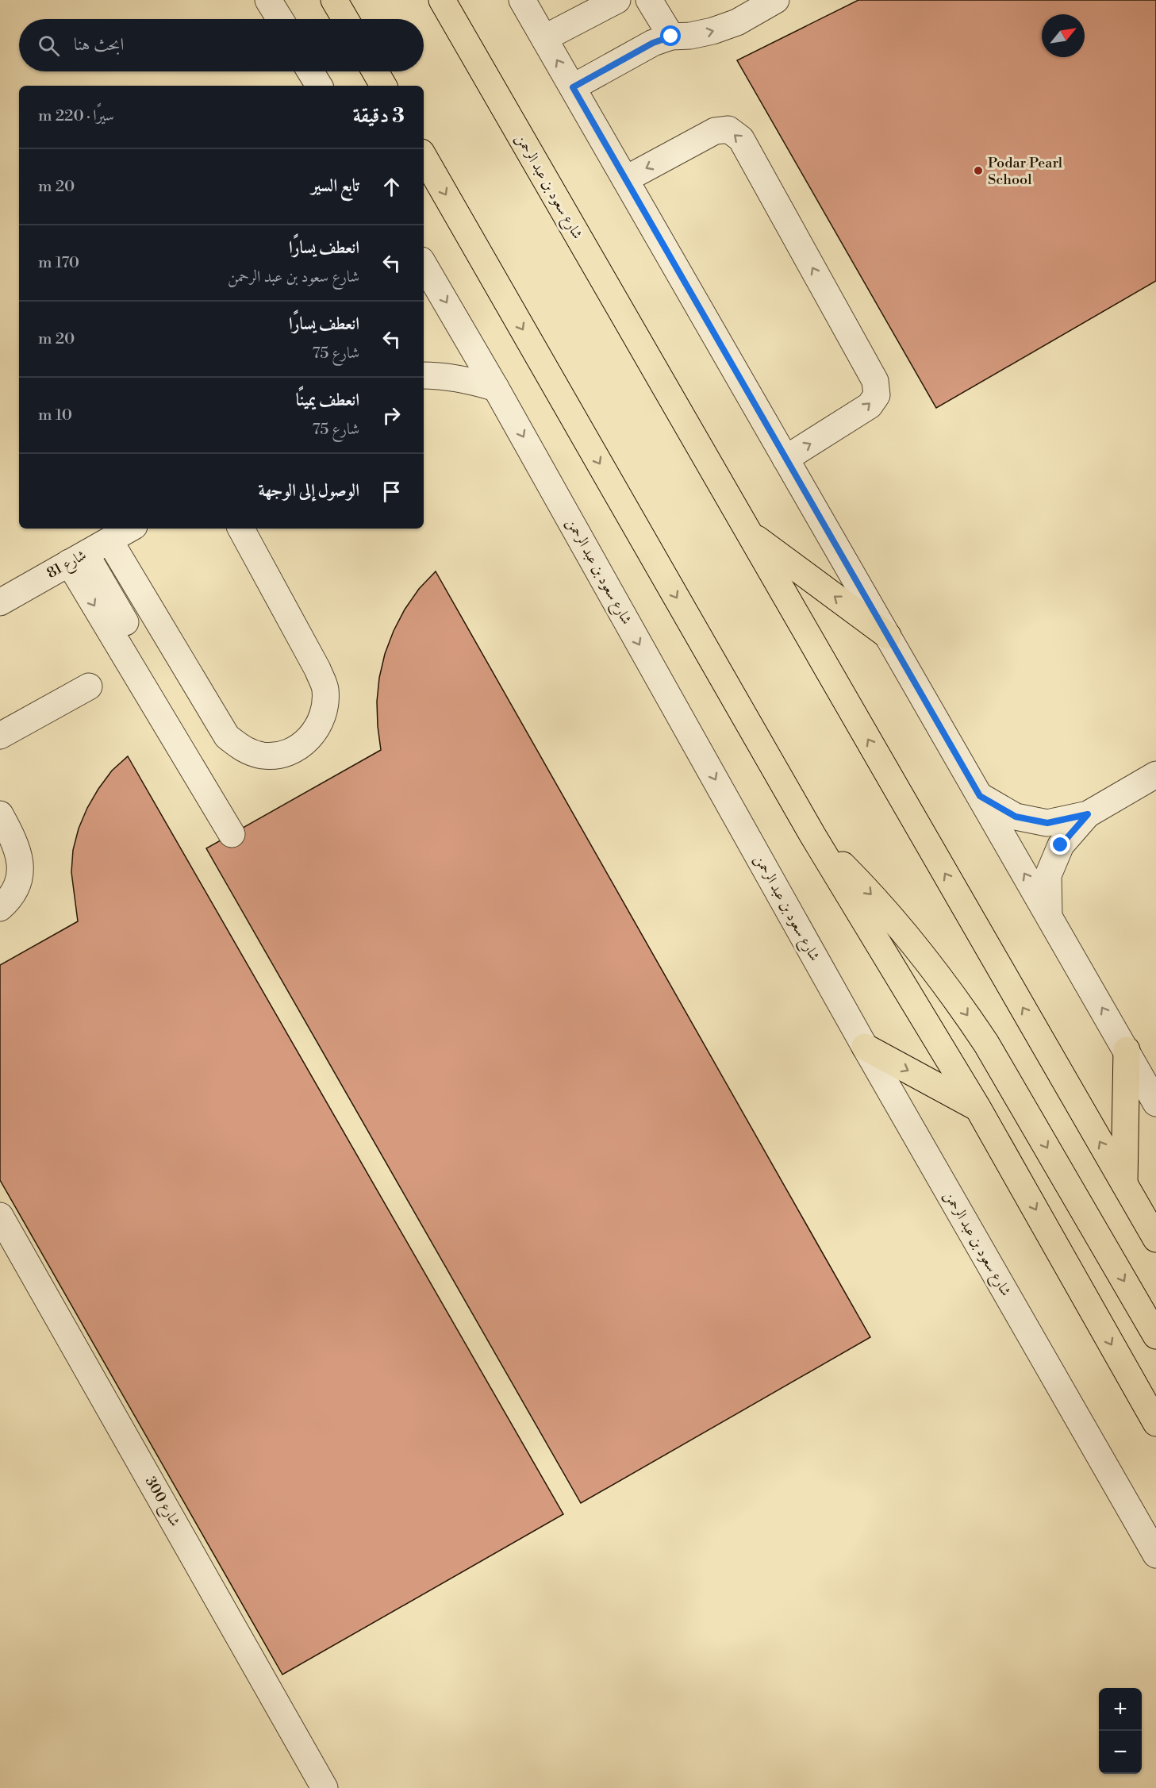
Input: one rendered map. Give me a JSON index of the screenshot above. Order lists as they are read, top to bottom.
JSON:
{
  "streets": {
    "main road": ["شارع سعود بن عبد الرحمن"],
    "street": ["شارع 81", "شارع 300"]
  },
  "places": ["Podar Pearl School"],
  "north": "top right",
  "page": {
    "search": "ابحث هنا",
    "heading": ["3 دقيقة", "سيرًا · 220 m"],
    "list": [
      ["تابع السير", "20 m"],
      ["انعطف يسارًا", "شارع سعود بن عبد الرحمن", "170 m"],
      ["انعطف يسارًا", "شارع 75", "20 m"],
      ["انعطف يمينًا", "شارع 75", "10 m"],
      "الوصول إلى الوجهة"
    ],
    "map_buttons": ["+", "−"]
  }
}
